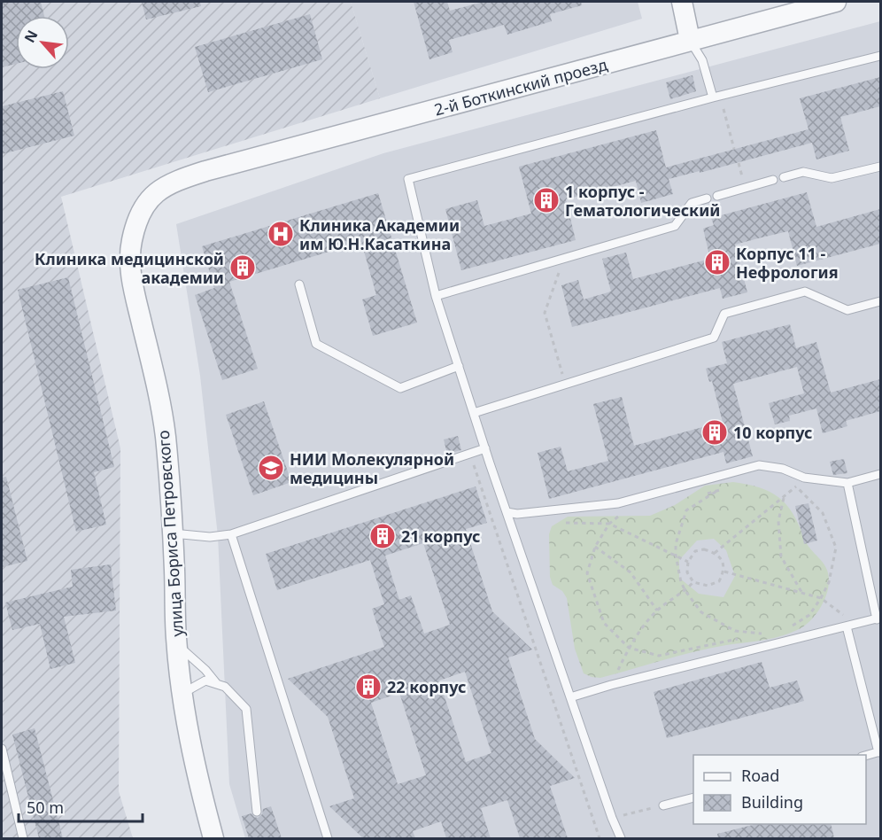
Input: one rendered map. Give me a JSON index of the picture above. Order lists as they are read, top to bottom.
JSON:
{
  "streets": {
    "street": ["2-й Боткинский проезд", "улица Бориса Петровского"]
  },
  "crossings": [
    ["2-й Боткинский проезд", "улица Бориса Петровского"]
  ],
  "places": {
    "building": [
      "1 корпус - Гематологический",
      "Корпус 11 - Нефрология",
      "Клиника медицинской академии",
      "10 корпус",
      "21 корпус",
      "22 корпус"
    ],
    "hospital": ["Клиника Академии им Ю.Н.Касаткина"],
    "school or university": ["НИИ Молекулярной медицины"]
  },
  "legend": ["Road", "Building"],
  "scale_bar": "50 m",
  "north": "top left"
}
